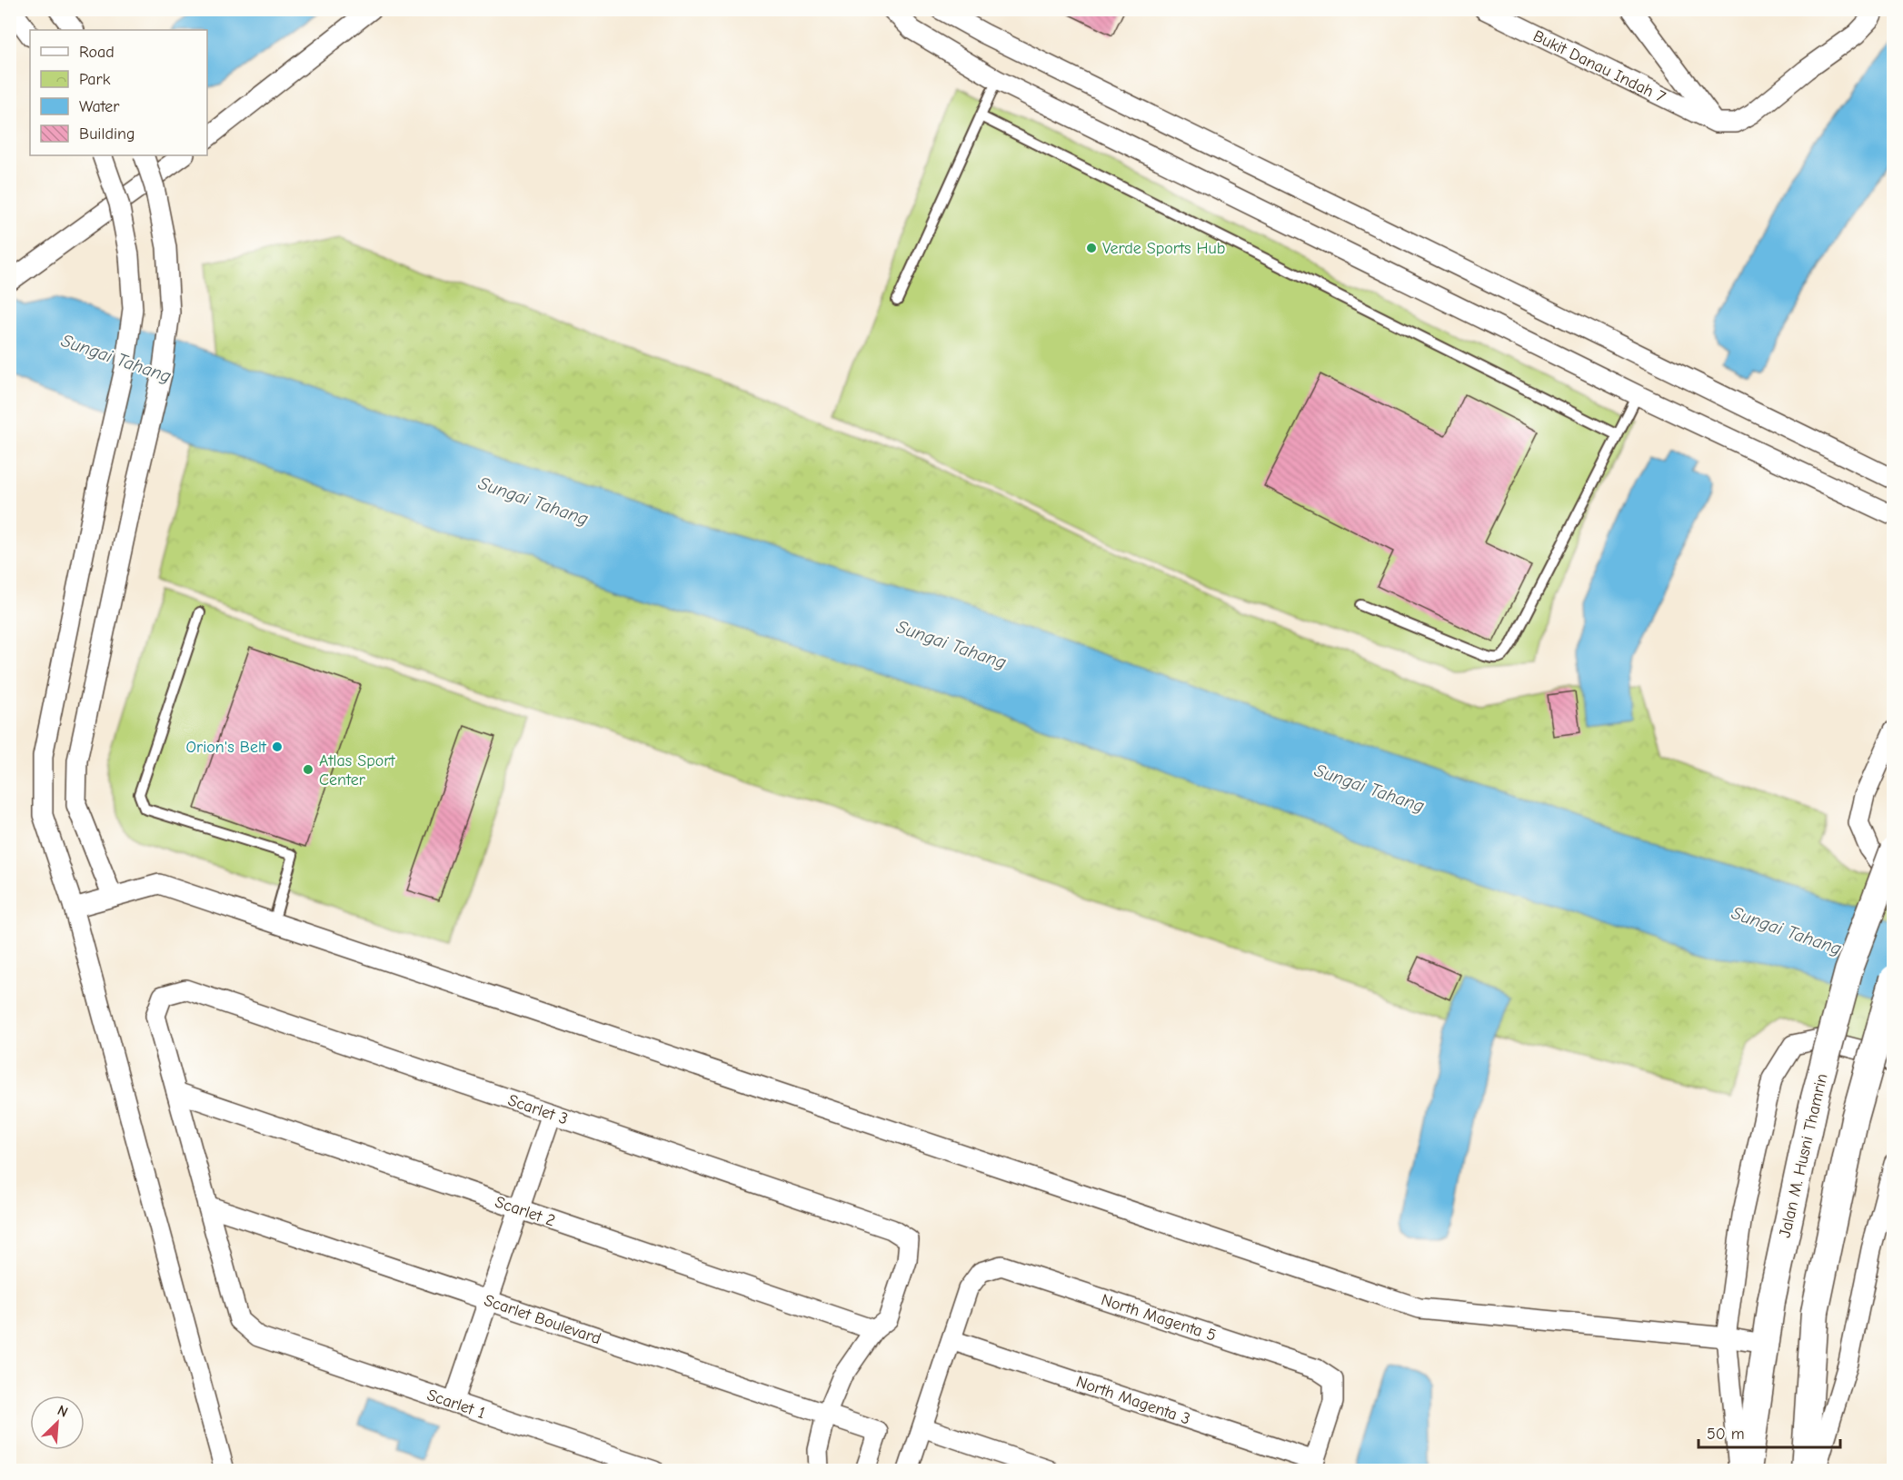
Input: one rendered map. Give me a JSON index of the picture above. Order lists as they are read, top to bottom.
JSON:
{
  "streets": {
    "main road": ["Jalan M. Husni Thamrin"],
    "street": [
      "Bukit Danau Indah 7",
      "Scarlet 3",
      "Scarlet 2",
      "North Magenta 5",
      "Scarlet Boulevard",
      "North Magenta 3",
      "Scarlet 1"
    ]
  },
  "crossings": [
    ["Scarlet 3", "Scarlet 2"],
    ["North Magenta 5", "North Magenta 3"],
    ["Scarlet Boulevard", "Scarlet 1"]
  ],
  "water": ["Sungai Tahang"],
  "places": ["Verde Sports Hub", "Orion's Belt", "Atlas Sport Center"],
  "legend": [
    "Road",
    "Park",
    "Water",
    "Building"
  ],
  "scale_bar": "50 m",
  "north": "top right"
}
